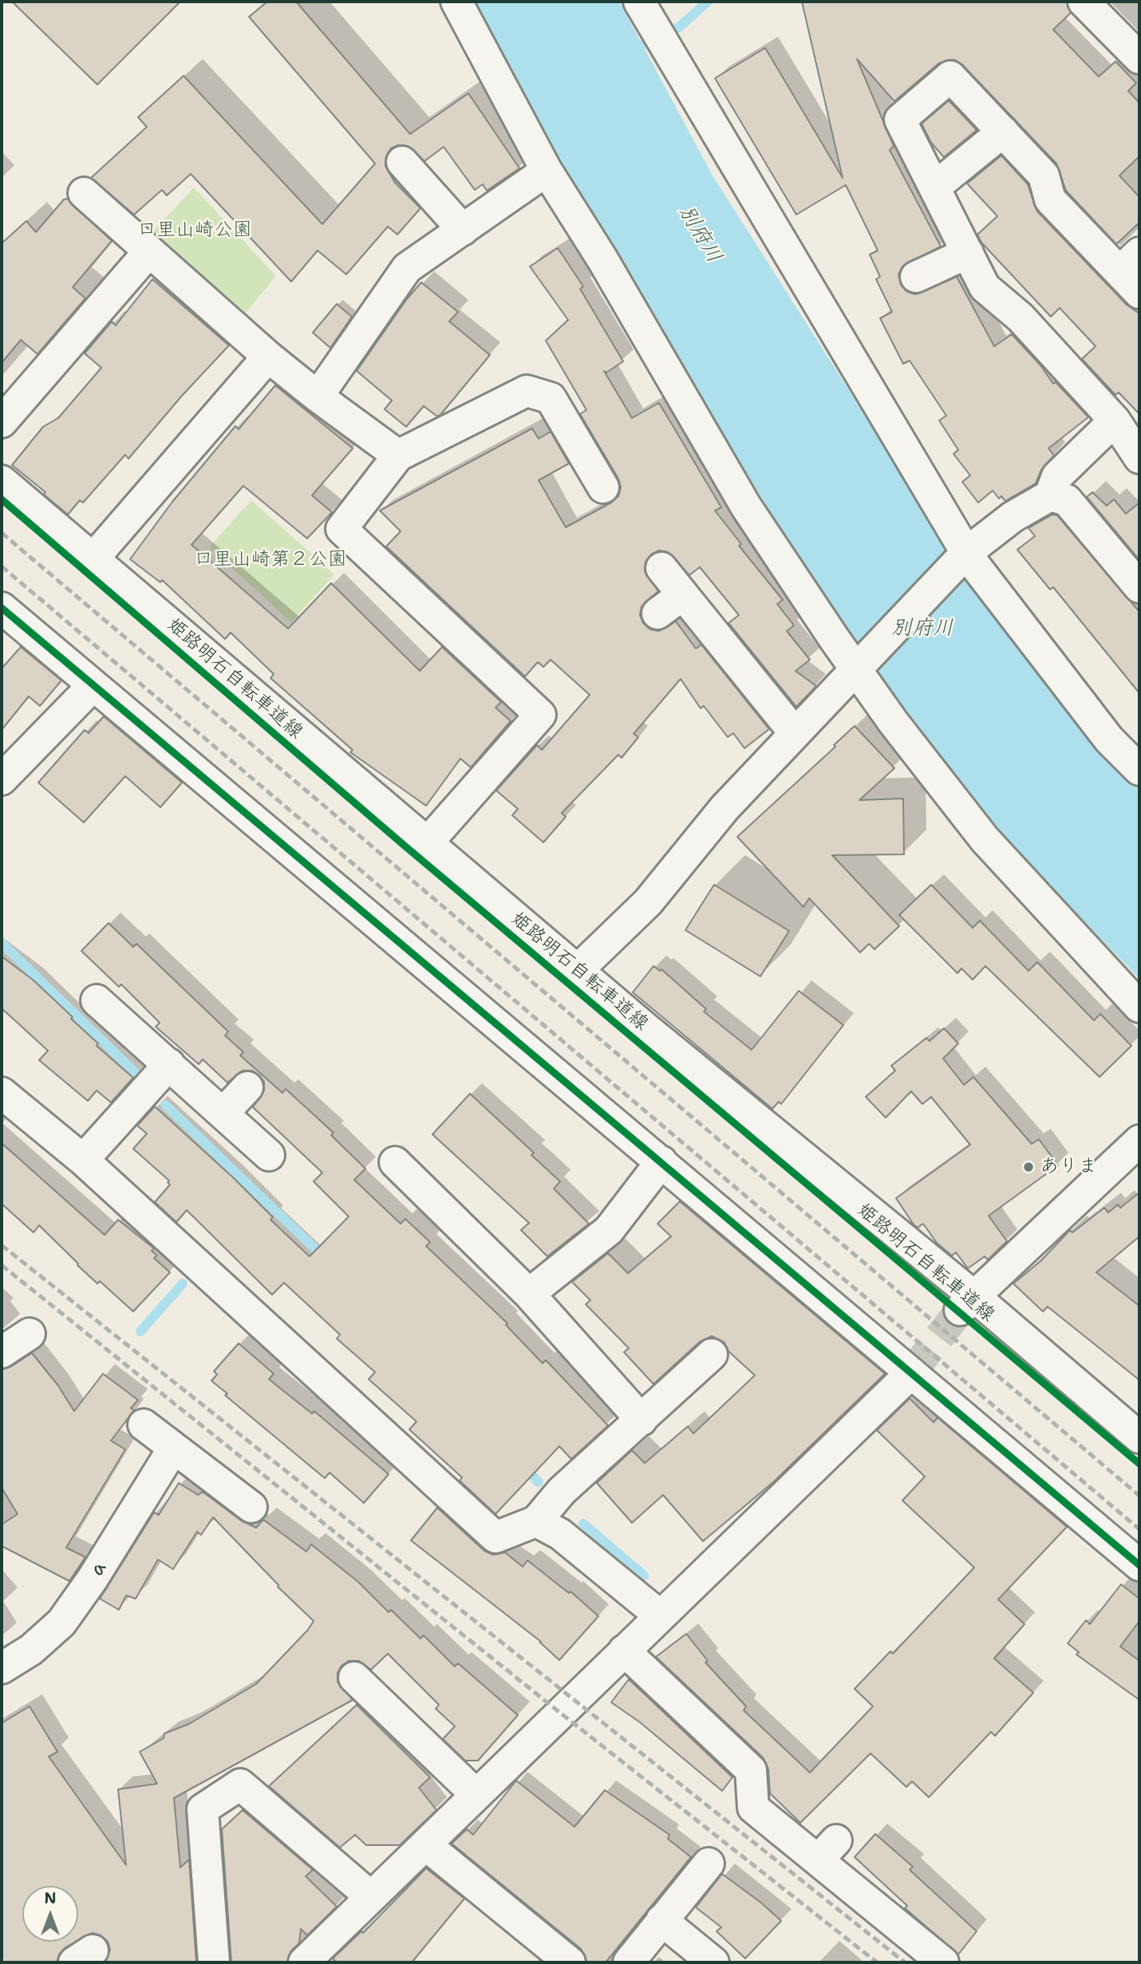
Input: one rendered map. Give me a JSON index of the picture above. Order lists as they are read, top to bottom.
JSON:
{
  "streets": {
    "street": ["a"],
    "cycle path": ["姫路明石自転車道線"]
  },
  "water": ["別府川"],
  "parks": ["口里山崎公園", "口里山崎第２公園"],
  "places": ["ありま"],
  "north": "top"
}
